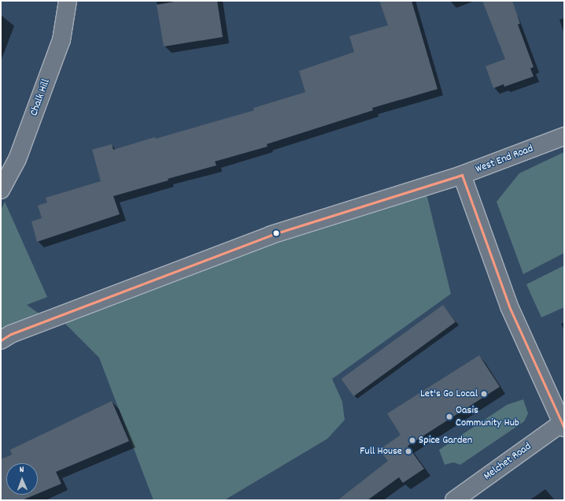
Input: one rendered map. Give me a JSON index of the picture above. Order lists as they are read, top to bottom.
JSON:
{
  "streets": {
    "street": ["Chalk Hill", "West End Road", "Melchet Road"]
  },
  "places": [
    "Let's Go Local",
    "Oasis Community Hub",
    "Spice Garden",
    "Full House"
  ],
  "north": "top"
}
